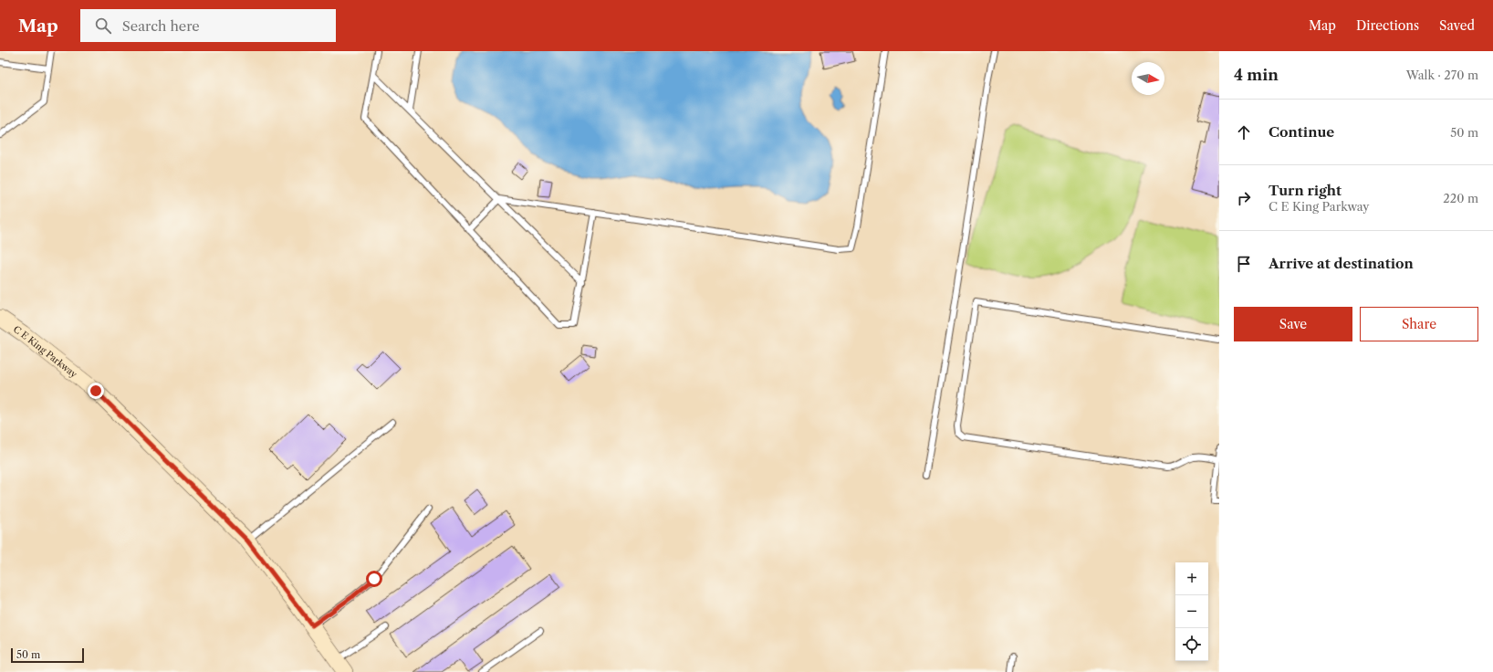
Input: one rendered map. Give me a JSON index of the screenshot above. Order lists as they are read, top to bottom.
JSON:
{
  "streets": {
    "main road": ["C E King Parkway"]
  },
  "scale_bar": "50 m",
  "north": "right",
  "page": {
    "header": "Map",
    "search": "Search here",
    "nav": ["Map", "Directions", "Saved"],
    "heading": ["4 min", "Walk · 270 m"],
    "list": [
      ["Continue", "50 m"],
      ["Turn right", "C E King Parkway", "220 m"],
      "Arrive at destination"
    ],
    "buttons": ["Save", "Share"],
    "map_buttons": ["+", "−"],
    "scale": "50 m"
  }
}
